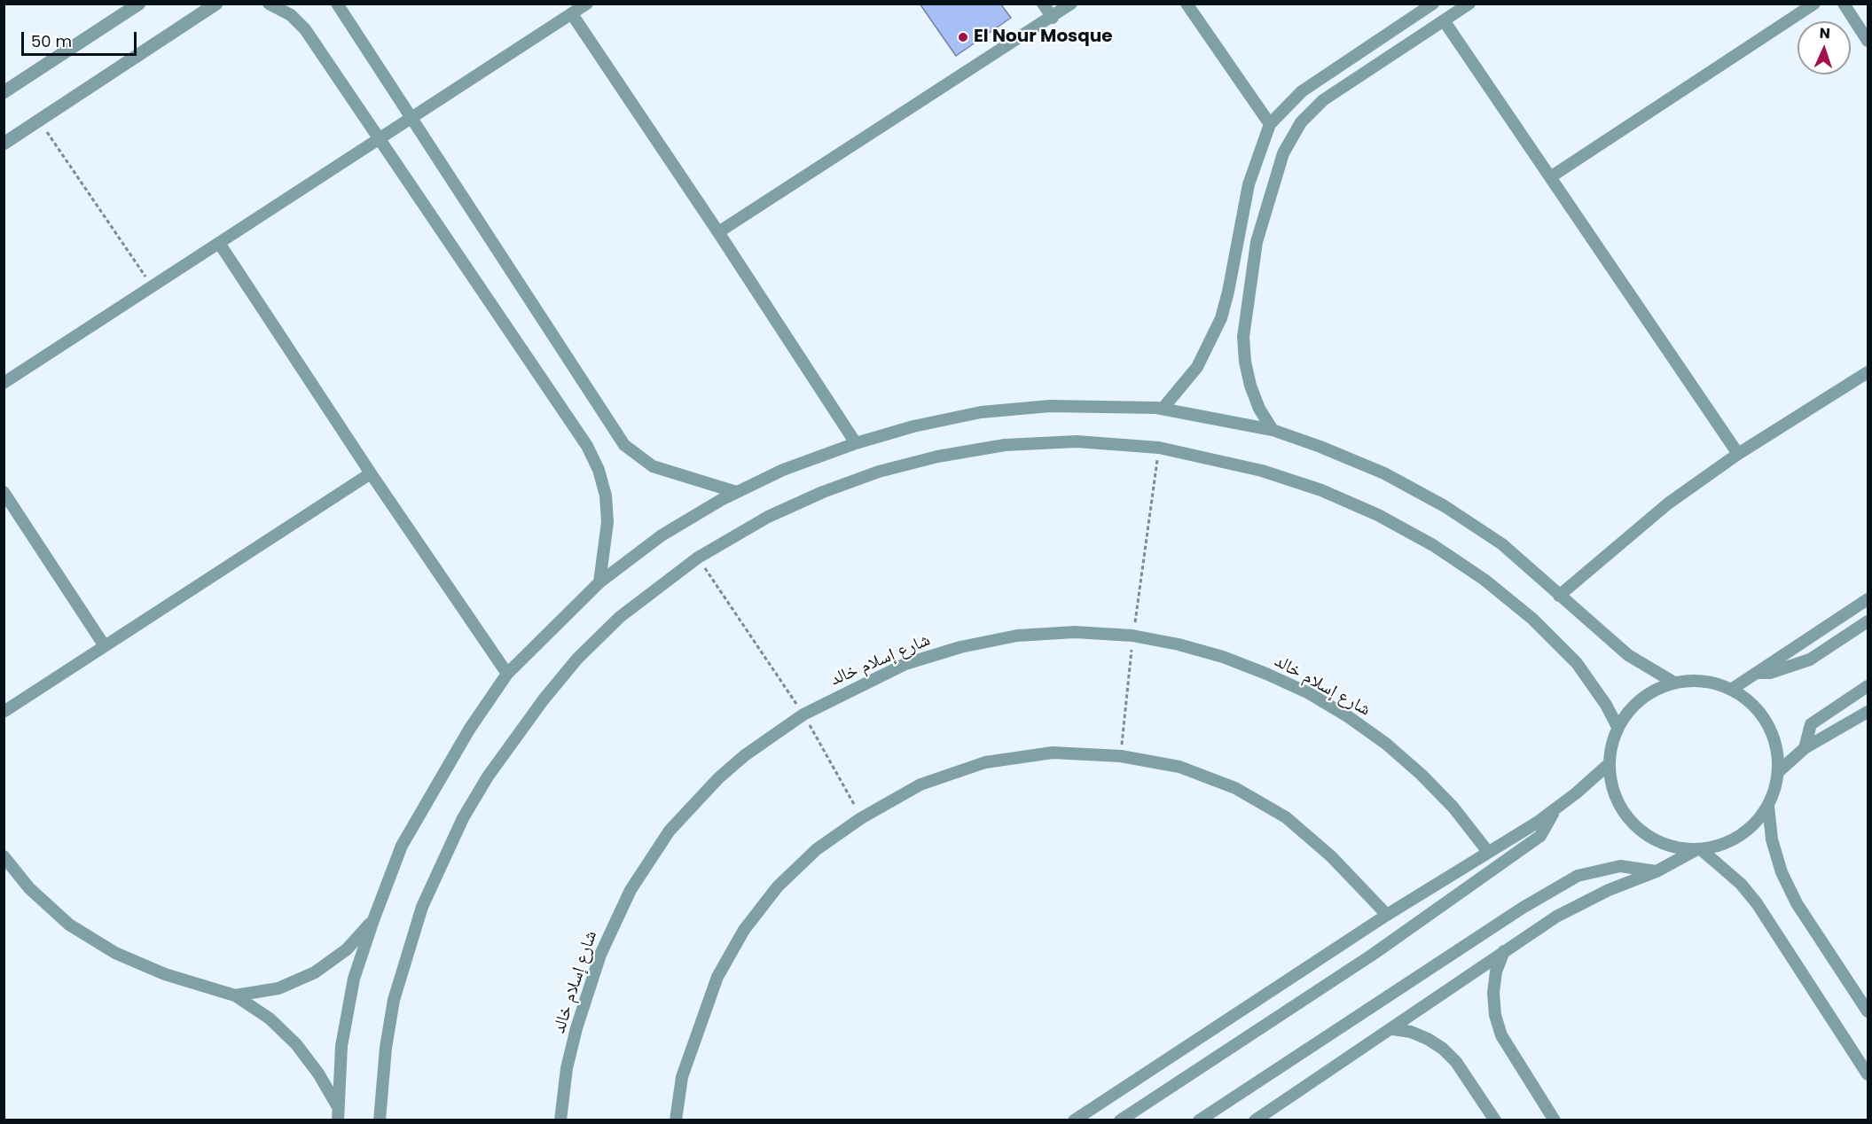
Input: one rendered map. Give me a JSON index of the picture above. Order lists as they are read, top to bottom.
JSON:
{
  "streets": {
    "street": ["شارع إسلام خالد"]
  },
  "places": ["El Nour Mosque"],
  "scale_bar": "50 m",
  "north": "top"
}
